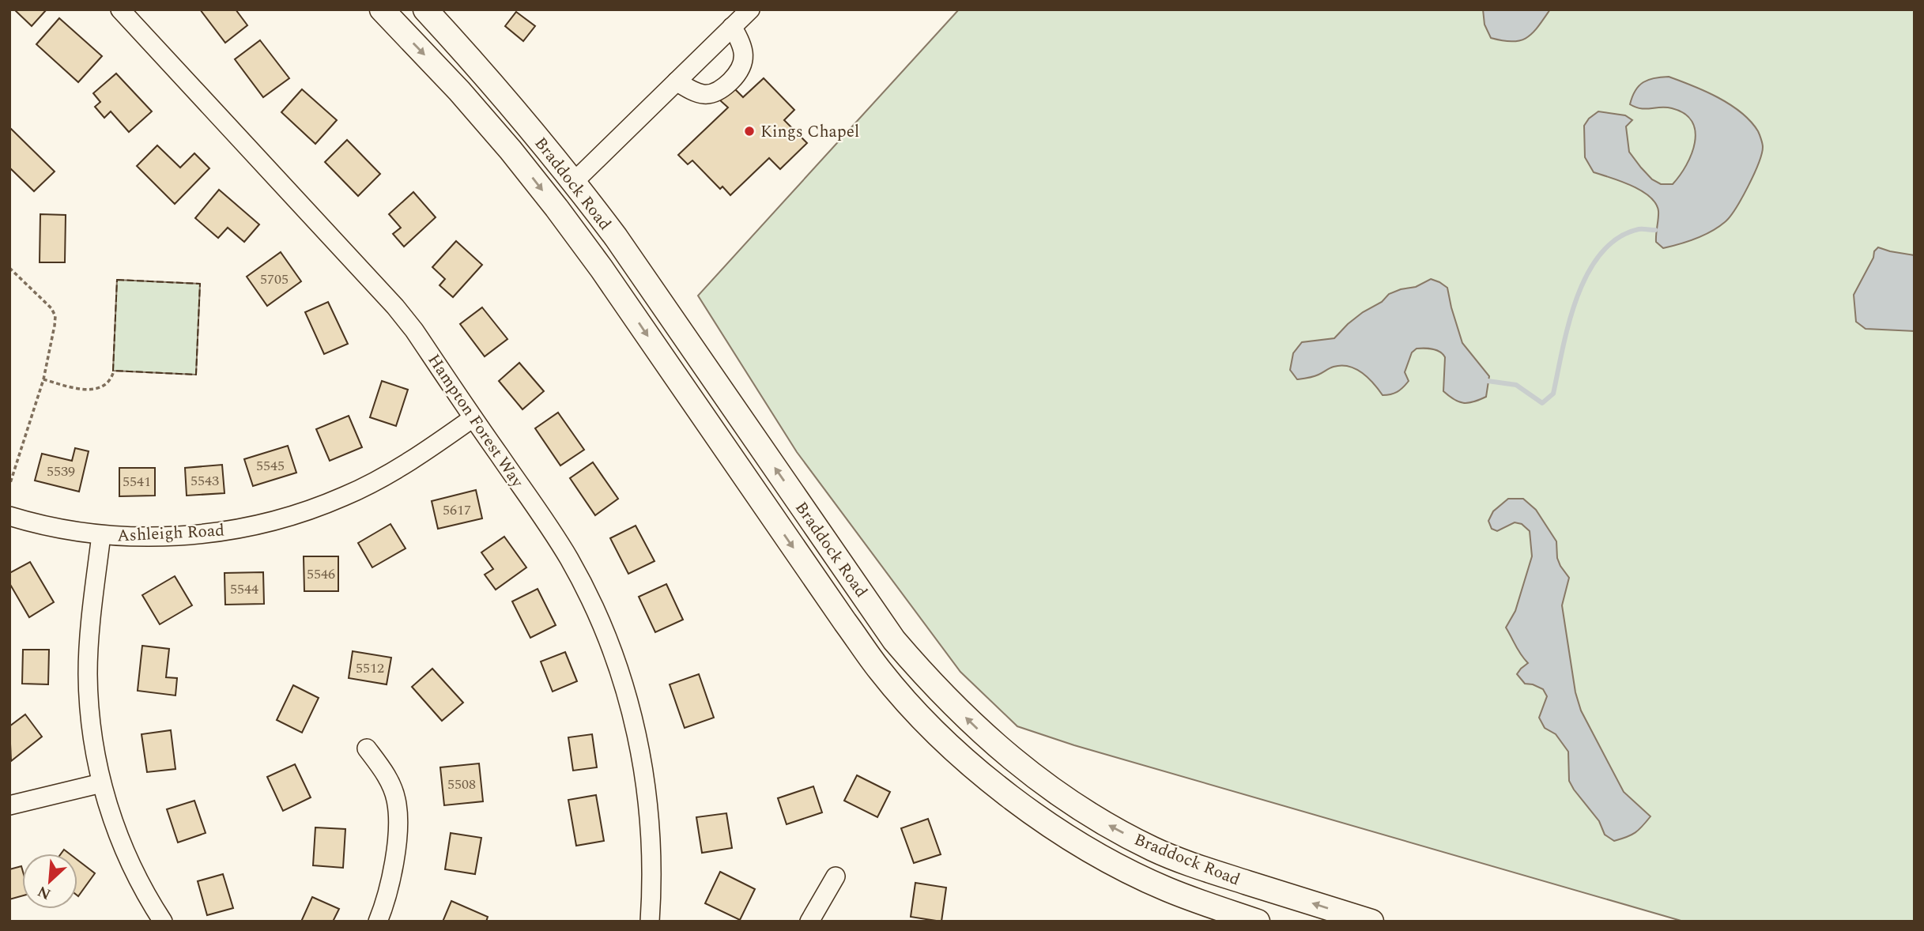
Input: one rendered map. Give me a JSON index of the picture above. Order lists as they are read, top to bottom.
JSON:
{
  "streets": {
    "main road": ["Braddock Road"],
    "street": ["Hampton Forest Way", "Ashleigh Road"]
  },
  "crossings": [
    ["Hampton Forest Way", "Ashleigh Road"]
  ],
  "places": ["Kings Chapel"],
  "house_numbers": [
    "5705",
    "5545",
    "5539",
    "5543",
    "5541",
    "5617",
    "5546",
    "5544",
    "5512",
    "5508"
  ],
  "north": "bottom left"
}
